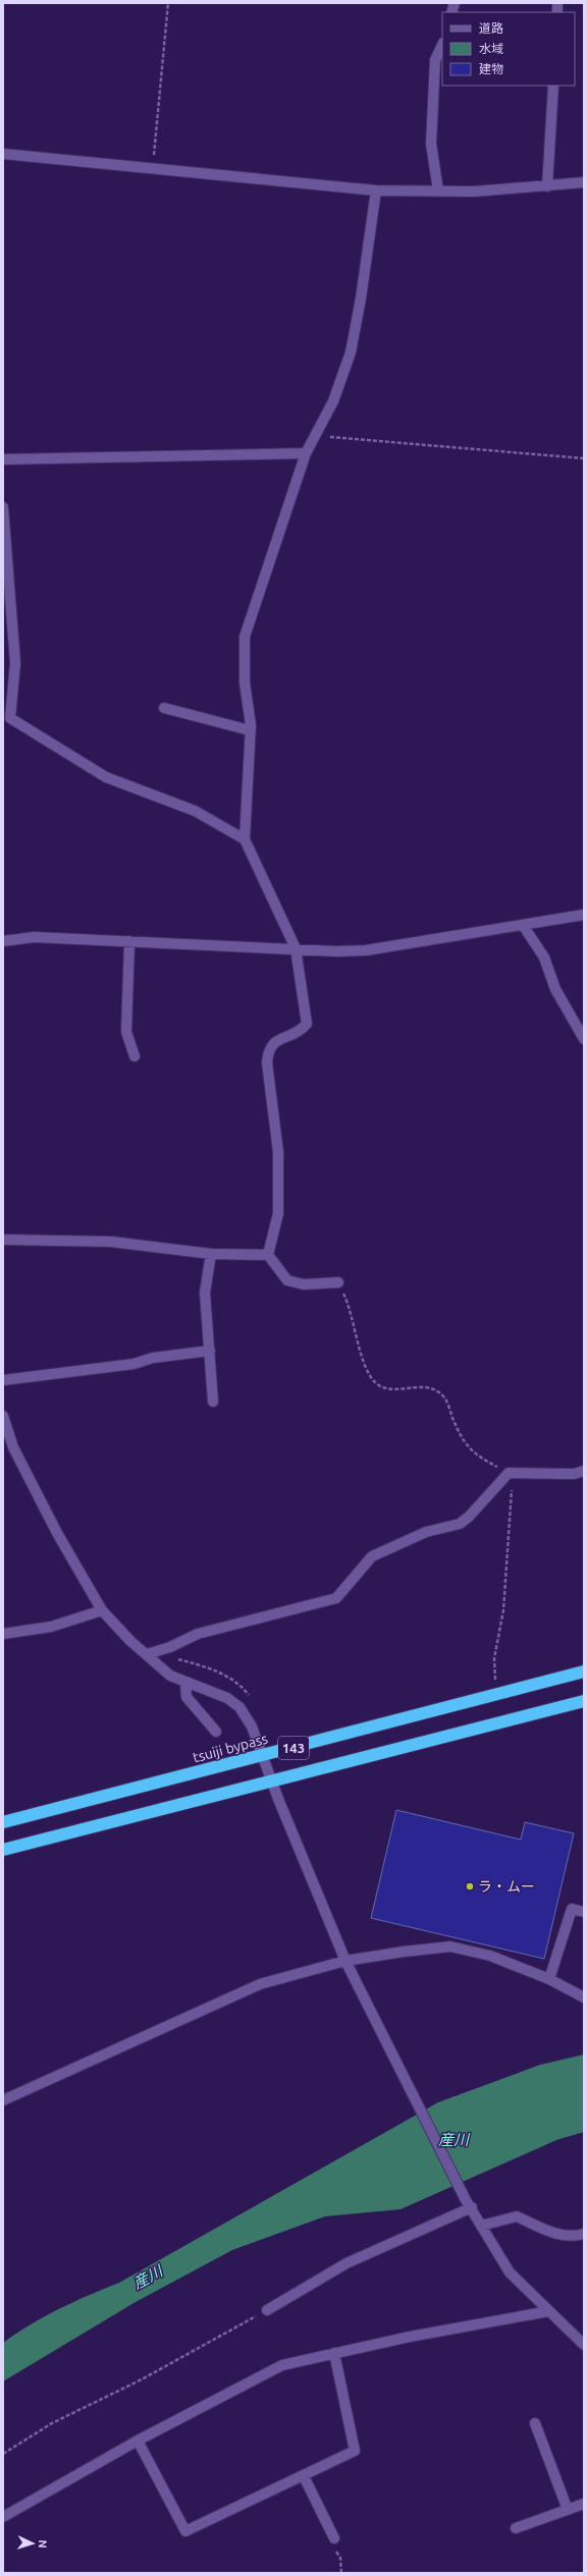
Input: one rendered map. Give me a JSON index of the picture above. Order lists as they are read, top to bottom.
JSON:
{
  "streets": {
    "highway": ["tsuiji bypass", "143"]
  },
  "water": ["産川"],
  "places": ["ラ・ムー"],
  "legend": ["道路", "水域", "建物"],
  "north": "right"
}
